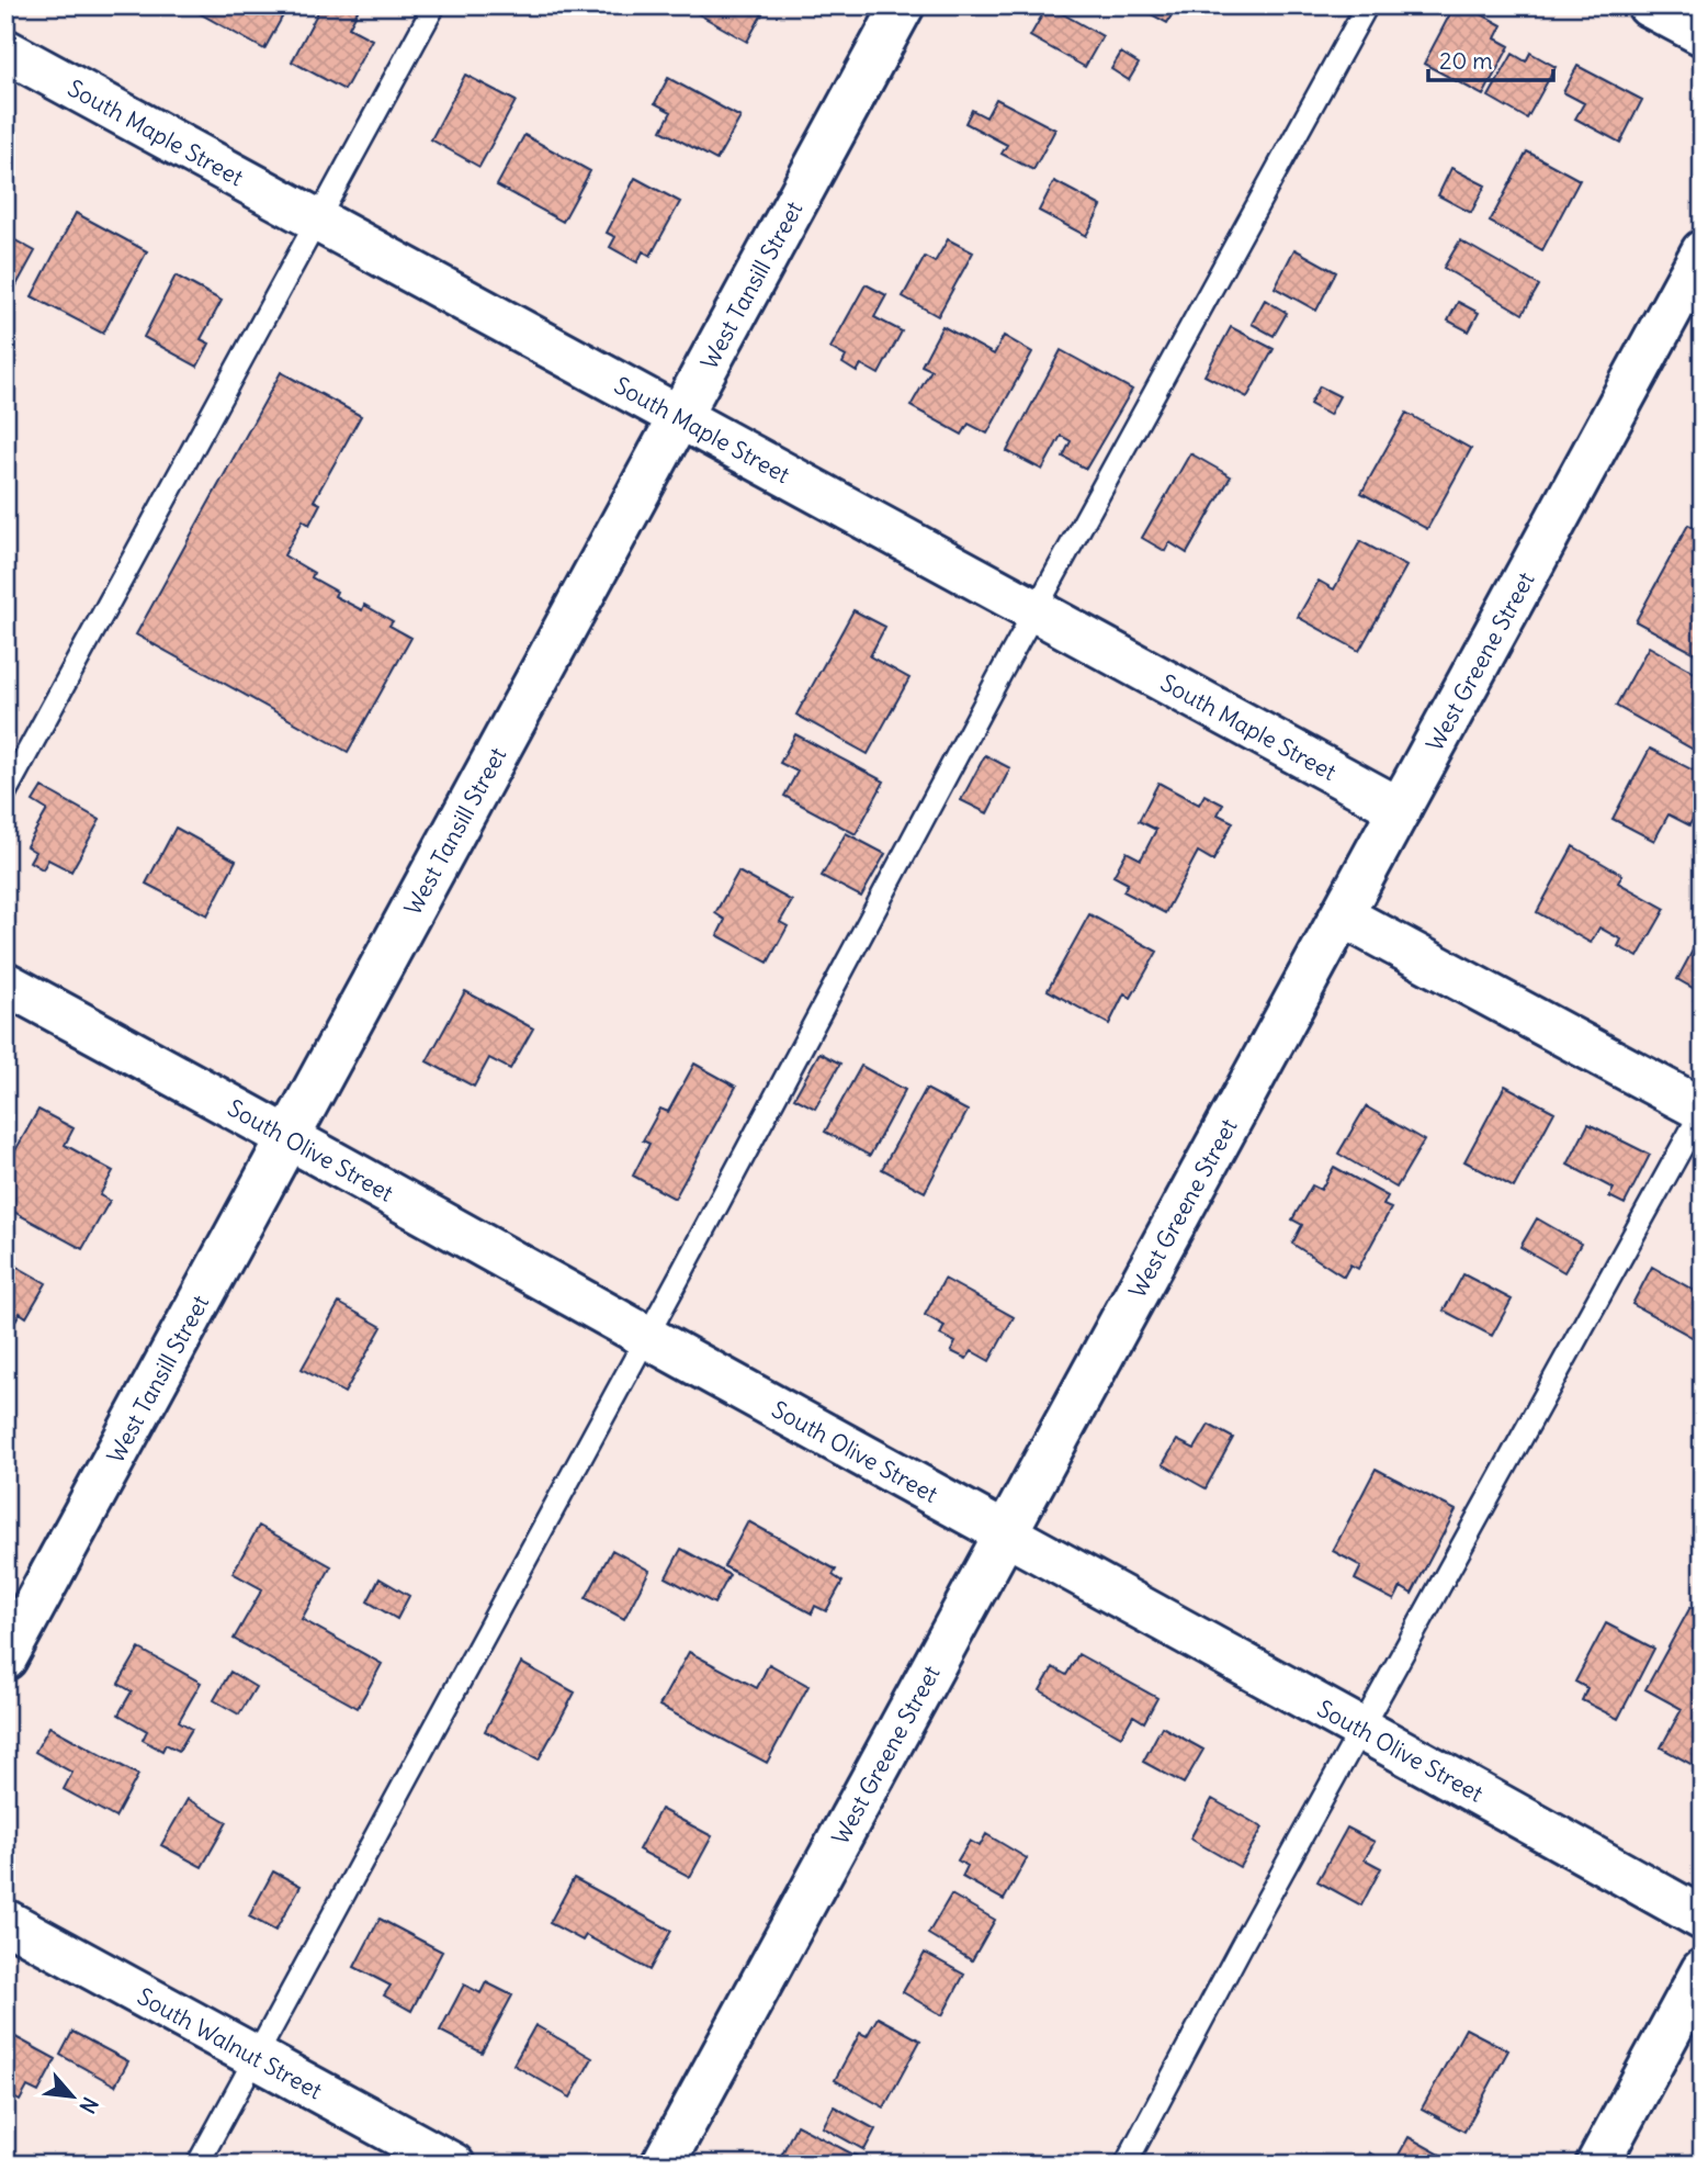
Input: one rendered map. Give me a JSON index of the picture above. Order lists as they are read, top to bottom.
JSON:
{
  "streets": {
    "street": [
      "South Maple Street",
      "West Tansill Street",
      "West Greene Street",
      "South Olive Street",
      "South Walnut Street"
    ]
  },
  "crossings": [
    ["South Maple Street", "West Tansill Street"],
    ["South Maple Street", "West Greene Street"],
    ["West Tansill Street", "South Olive Street"],
    ["West Greene Street", "South Olive Street"]
  ],
  "scale_bar": "20 m",
  "north": "bottom right"
}
